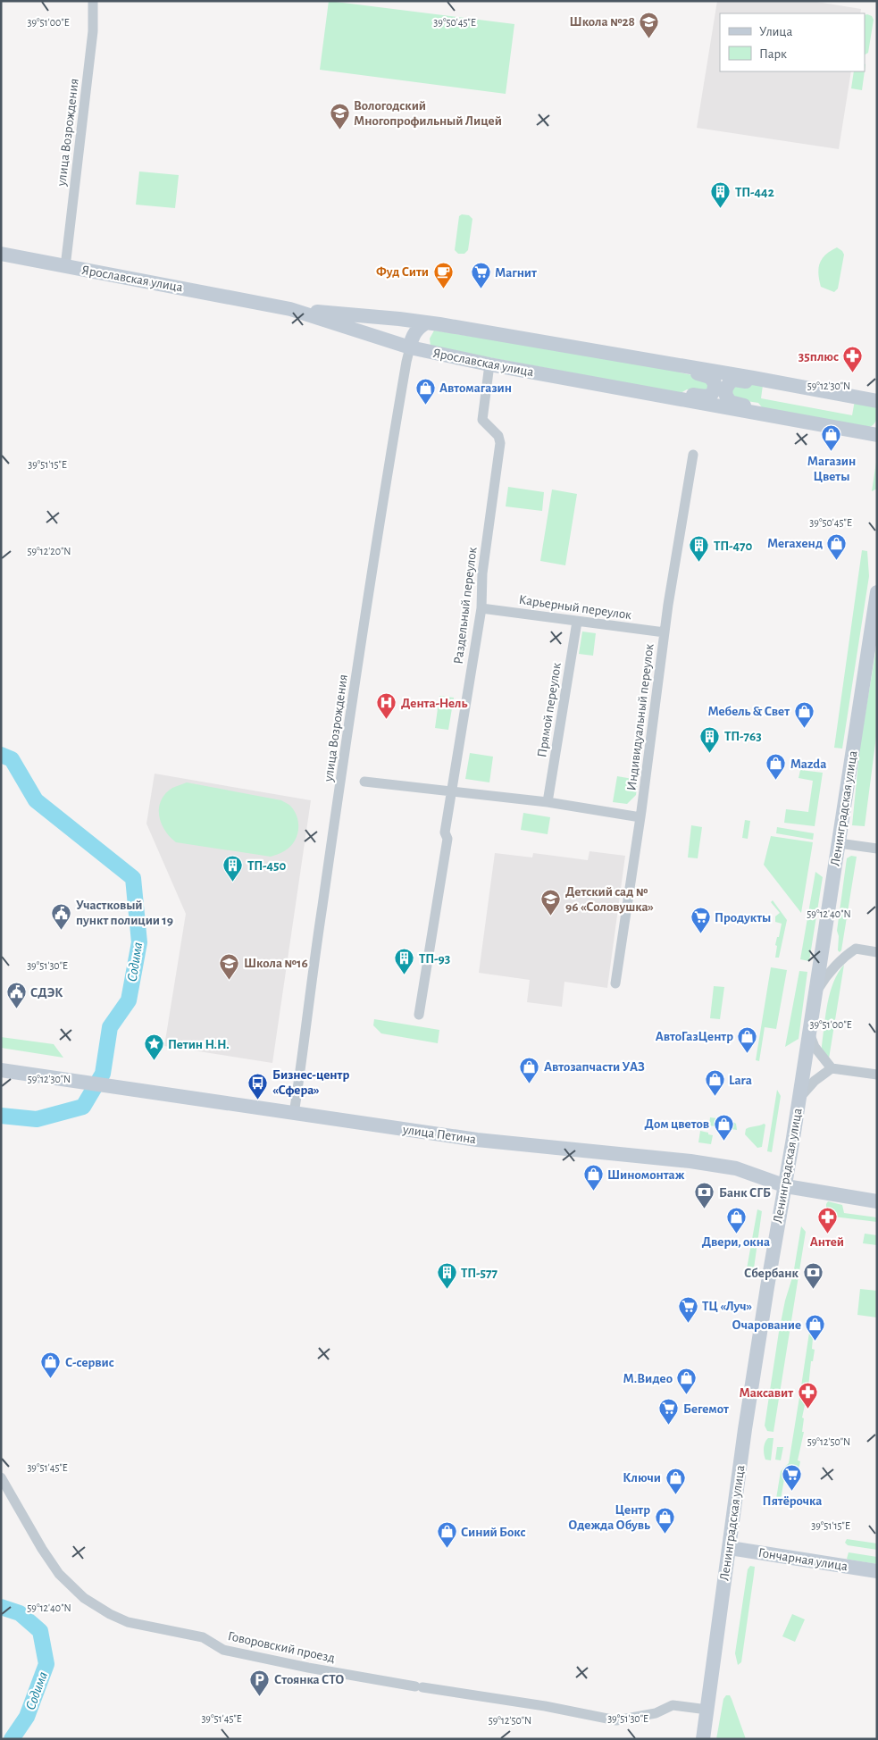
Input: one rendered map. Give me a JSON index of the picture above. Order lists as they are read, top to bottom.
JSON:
{
  "streets": {
    "street": [
      "улица Возрождения",
      "Ярославская улица",
      "Раздельный переулок",
      "Карьерный переулок",
      "Прямой переулок",
      "Индивидуальный переулок",
      "Ленинградская улица",
      "улица Петина",
      "Гончарная улица",
      "Говоровский проезд"
    ]
  },
  "crossings": [
    ["улица Возрождения", "Ярославская улица"],
    ["улица Возрождения", "улица Петина"],
    ["Ярославская улица", "Раздельный переулок"],
    ["Раздельный переулок", "Карьерный переулок"],
    ["Карьерный переулок", "Прямой переулок"],
    ["Карьерный переулок", "Индивидуальный переулок"],
    ["Ленинградская улица", "улица Петина"],
    ["Ленинградская улица", "Гончарная улица"],
    ["Ленинградская улица", "Говоровский проезд"]
  ],
  "water": ["Содима"],
  "places": {
    "school or university": [
      "Школа №28",
      "Вологодский Многопрофильный Лицей",
      "Детский сад № 96 «Соловушка»",
      "Школа №16"
    ],
    "building": [
      "ТП-442",
      "ТП-470",
      "ТП-763",
      "ТП-450",
      "ТП-93",
      "ТП-577"
    ],
    "cafe": ["Фуд Сити"],
    "supermarket": [
      "Магнит",
      "Продукты",
      "ТЦ «Луч»",
      "Бегемот",
      "Пятёрочка"
    ],
    "pharmacy": ["35плюс", "Антей", "Максавит"],
    "shop": [
      "Автомагазин",
      "Магазин Цветы",
      "Мегахенд",
      "Мебель & Свет",
      "Mazda",
      "АвтоГазЦентр",
      "Автозапчасти УАЗ",
      "Lara",
      "Дом цветов",
      "Шиномонтаж",
      "Двери, окна",
      "Очарование",
      "С-сервис",
      "М.Видео",
      "Ключи",
      "Центр Одежда Обувь",
      "Синий Бокс"
    ],
    "hospital": ["Дента-Нель"],
    "public building": ["Участковый пункт полиции 19", "СДЭК"],
    "place": ["Петин Н.Н."],
    "bus stop": ["Бизнес-центр «Сфера»"],
    "bank": ["Банк СГБ", "Сбербанк"],
    "parking": ["Стоянка СТО"]
  },
  "legend": ["Улица", "Парк"],
  "coordinates": [
    "39°51'00\"E",
    "39°50'45\"E",
    "59°12'30\"N",
    "39°51'15\"E",
    "59°12'20\"N",
    "59°12'40\"N",
    "39°51'30\"E",
    "59°12'50\"N",
    "39°51'45\"E"
  ]
}
